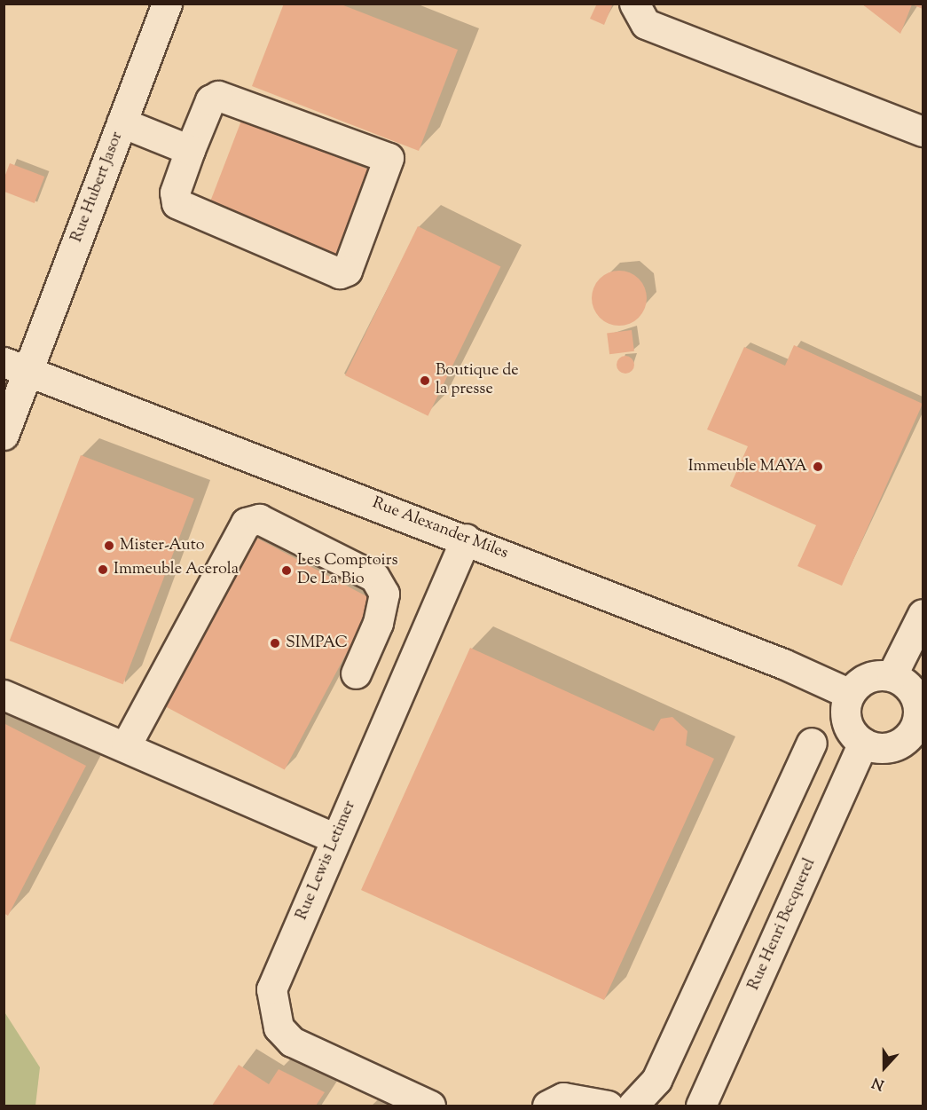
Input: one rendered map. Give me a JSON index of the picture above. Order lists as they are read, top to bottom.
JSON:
{
  "streets": {
    "street": [
      "Rue Hubert Jasor",
      "Rue Alexander Miles",
      "Rue Lewis Letimer",
      "Rue Henri Becquerel"
    ]
  },
  "crossings": [
    ["Rue Hubert Jasor", "Rue Alexander Miles"],
    ["Rue Alexander Miles", "Rue Lewis Letimer"],
    ["Rue Alexander Miles", "Rue Henri Becquerel"]
  ],
  "places": [
    "Boutique de la presse",
    "Immeuble MAYA",
    "Mister-Auto",
    "Immeuble Acerola",
    "Les Comptoirs De La Bio",
    "SIMPAC"
  ],
  "north": "bottom"
}
